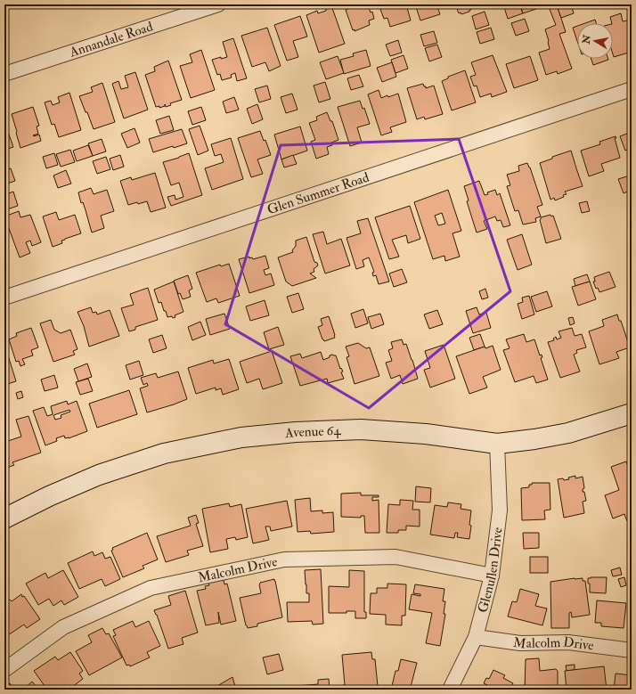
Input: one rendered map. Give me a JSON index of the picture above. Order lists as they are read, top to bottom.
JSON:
{
  "streets": {
    "street": [
      "Annandale Road",
      "Glen Summer Road",
      "Avenue 64",
      "Malcolm Drive",
      "Glenullen Drive"
    ]
  },
  "crossings": [
    ["Avenue 64", "Glenullen Drive"],
    ["Malcolm Drive", "Glenullen Drive"]
  ],
  "north": "left"
}
